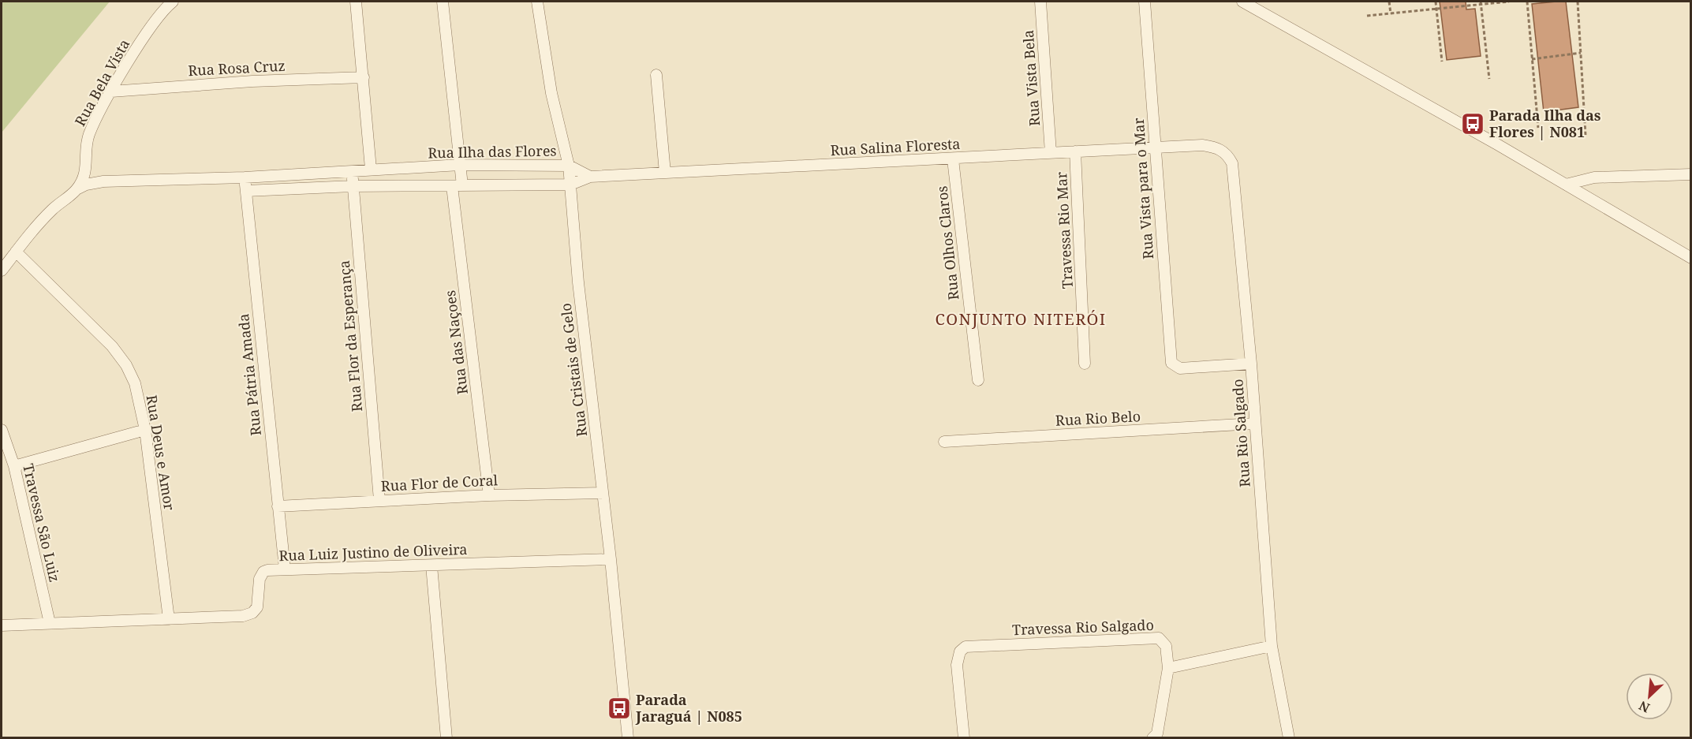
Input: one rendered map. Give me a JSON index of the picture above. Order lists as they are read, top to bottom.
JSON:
{
  "streets": {
    "street": [
      "Rua Rosa Cruz",
      "Rua Vista Bela",
      "Rua Bela Vista",
      "Rua Salina Floresta",
      "Rua Ilha das Flores",
      "Rua Vista para o Mar",
      "Travessa Rio Mar",
      "Rua Olhos Claros",
      "Rua Flor da Esperança",
      "Rua das Naçoes",
      "Rua Cristais de Gelo",
      "Rua Pátria Amada",
      "Rua Rio Belo",
      "Rua Rio Salgado",
      "Rua Deus e Amor",
      "Rua Flor de Coral",
      "Travessa São Luiz",
      "Rua Luiz Justino de Oliveira",
      "Travessa Rio Salgado"
    ]
  },
  "crossings": [
    ["Rua Rosa Cruz", "Rua Bela Vista"],
    ["Rua Vista Bela", "Rua Salina Floresta"],
    ["Rua Bela Vista", "Rua Ilha das Flores"],
    ["Rua Bela Vista", "Rua Deus e Amor"],
    ["Rua Salina Floresta", "Rua Ilha das Flores"],
    ["Rua Salina Floresta", "Rua Vista para o Mar"],
    ["Rua Salina Floresta", "Travessa Rio Mar"],
    ["Rua Salina Floresta", "Rua Olhos Claros"],
    ["Rua Salina Floresta", "Rua Rio Salgado"],
    ["Rua Ilha das Flores", "Rua Flor da Esperança"],
    ["Rua Ilha das Flores", "Rua das Naçoes"],
    ["Rua Ilha das Flores", "Rua Cristais de Gelo"],
    ["Rua Ilha das Flores", "Rua Pátria Amada"],
    ["Rua Vista para o Mar", "Rua Rio Salgado"],
    ["Rua Flor da Esperança", "Rua Flor de Coral"],
    ["Rua das Naçoes", "Rua Flor de Coral"],
    ["Rua Cristais de Gelo", "Rua Flor de Coral"],
    ["Rua Cristais de Gelo", "Rua Luiz Justino de Oliveira"],
    ["Rua Pátria Amada", "Rua Flor de Coral"],
    ["Rua Pátria Amada", "Rua Luiz Justino de Oliveira"],
    ["Rua Rio Belo", "Rua Rio Salgado"],
    ["Rua Deus e Amor", "Rua Luiz Justino de Oliveira"],
    ["Travessa São Luiz", "Rua Luiz Justino de Oliveira"]
  ],
  "districts": ["CONJUNTO NITERÓI"],
  "places": {
    "bus stop": ["Parada Ilha das Flores | N081", "Parada Jaraguá | N085"]
  },
  "north": "bottom left"
}
